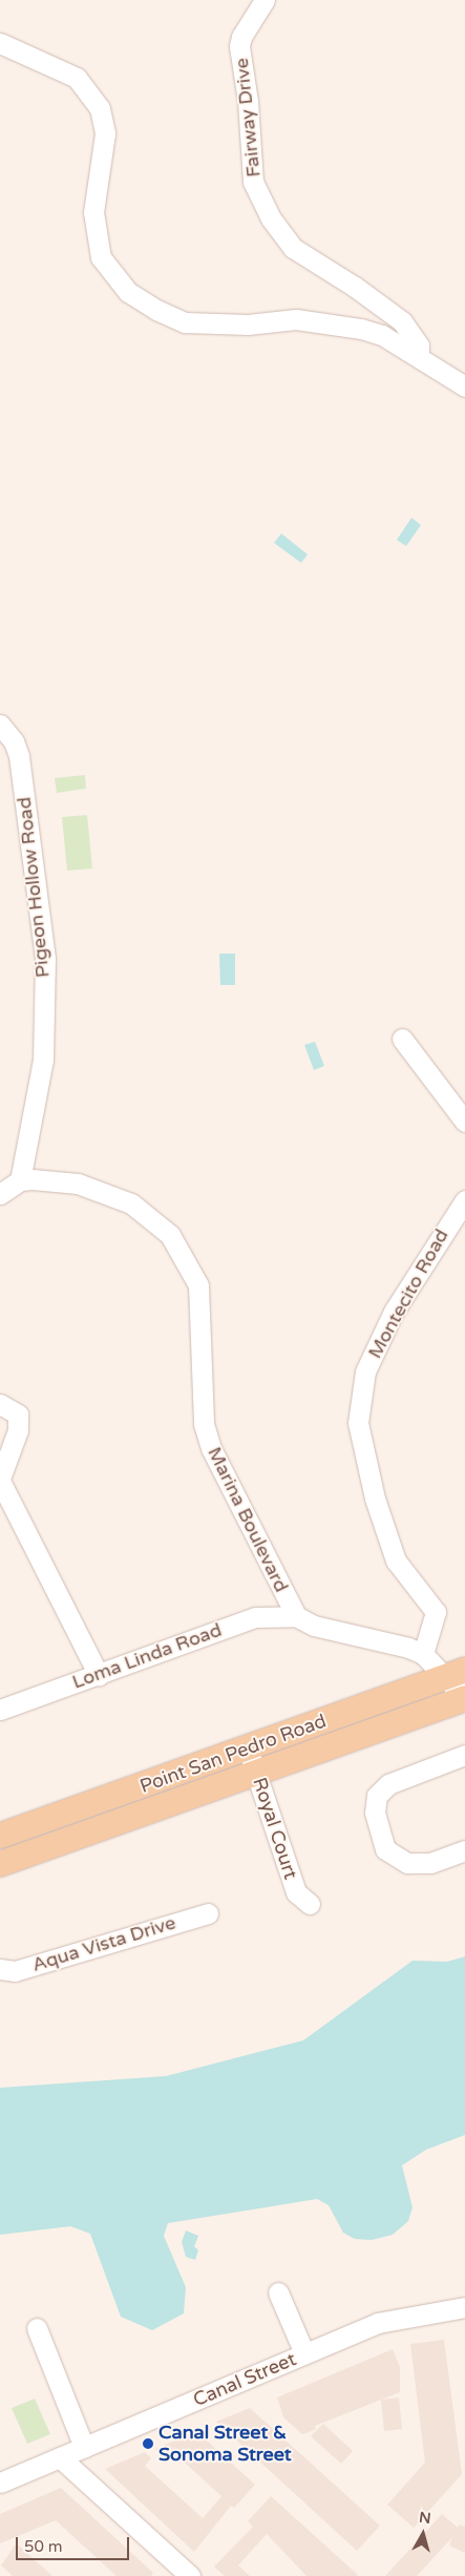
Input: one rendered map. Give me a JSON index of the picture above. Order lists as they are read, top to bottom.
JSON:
{
  "streets": {
    "main road": ["Point San Pedro Road"],
    "street": [
      "Fairway Drive",
      "Pigeon Hollow Road",
      "Montecito Road",
      "Marina Boulevard",
      "Loma Linda Road",
      "Royal Court",
      "Aqua Vista Drive",
      "Canal Street"
    ]
  },
  "crossings": [
    ["Pigeon Hollow Road", "Marina Boulevard"],
    ["Marina Boulevard", "Loma Linda Road"],
    ["Point San Pedro Road", "Royal Court"]
  ],
  "places": ["Canal Street & Sonoma Street"],
  "scale_bar": "50 m",
  "north": "top"
}
